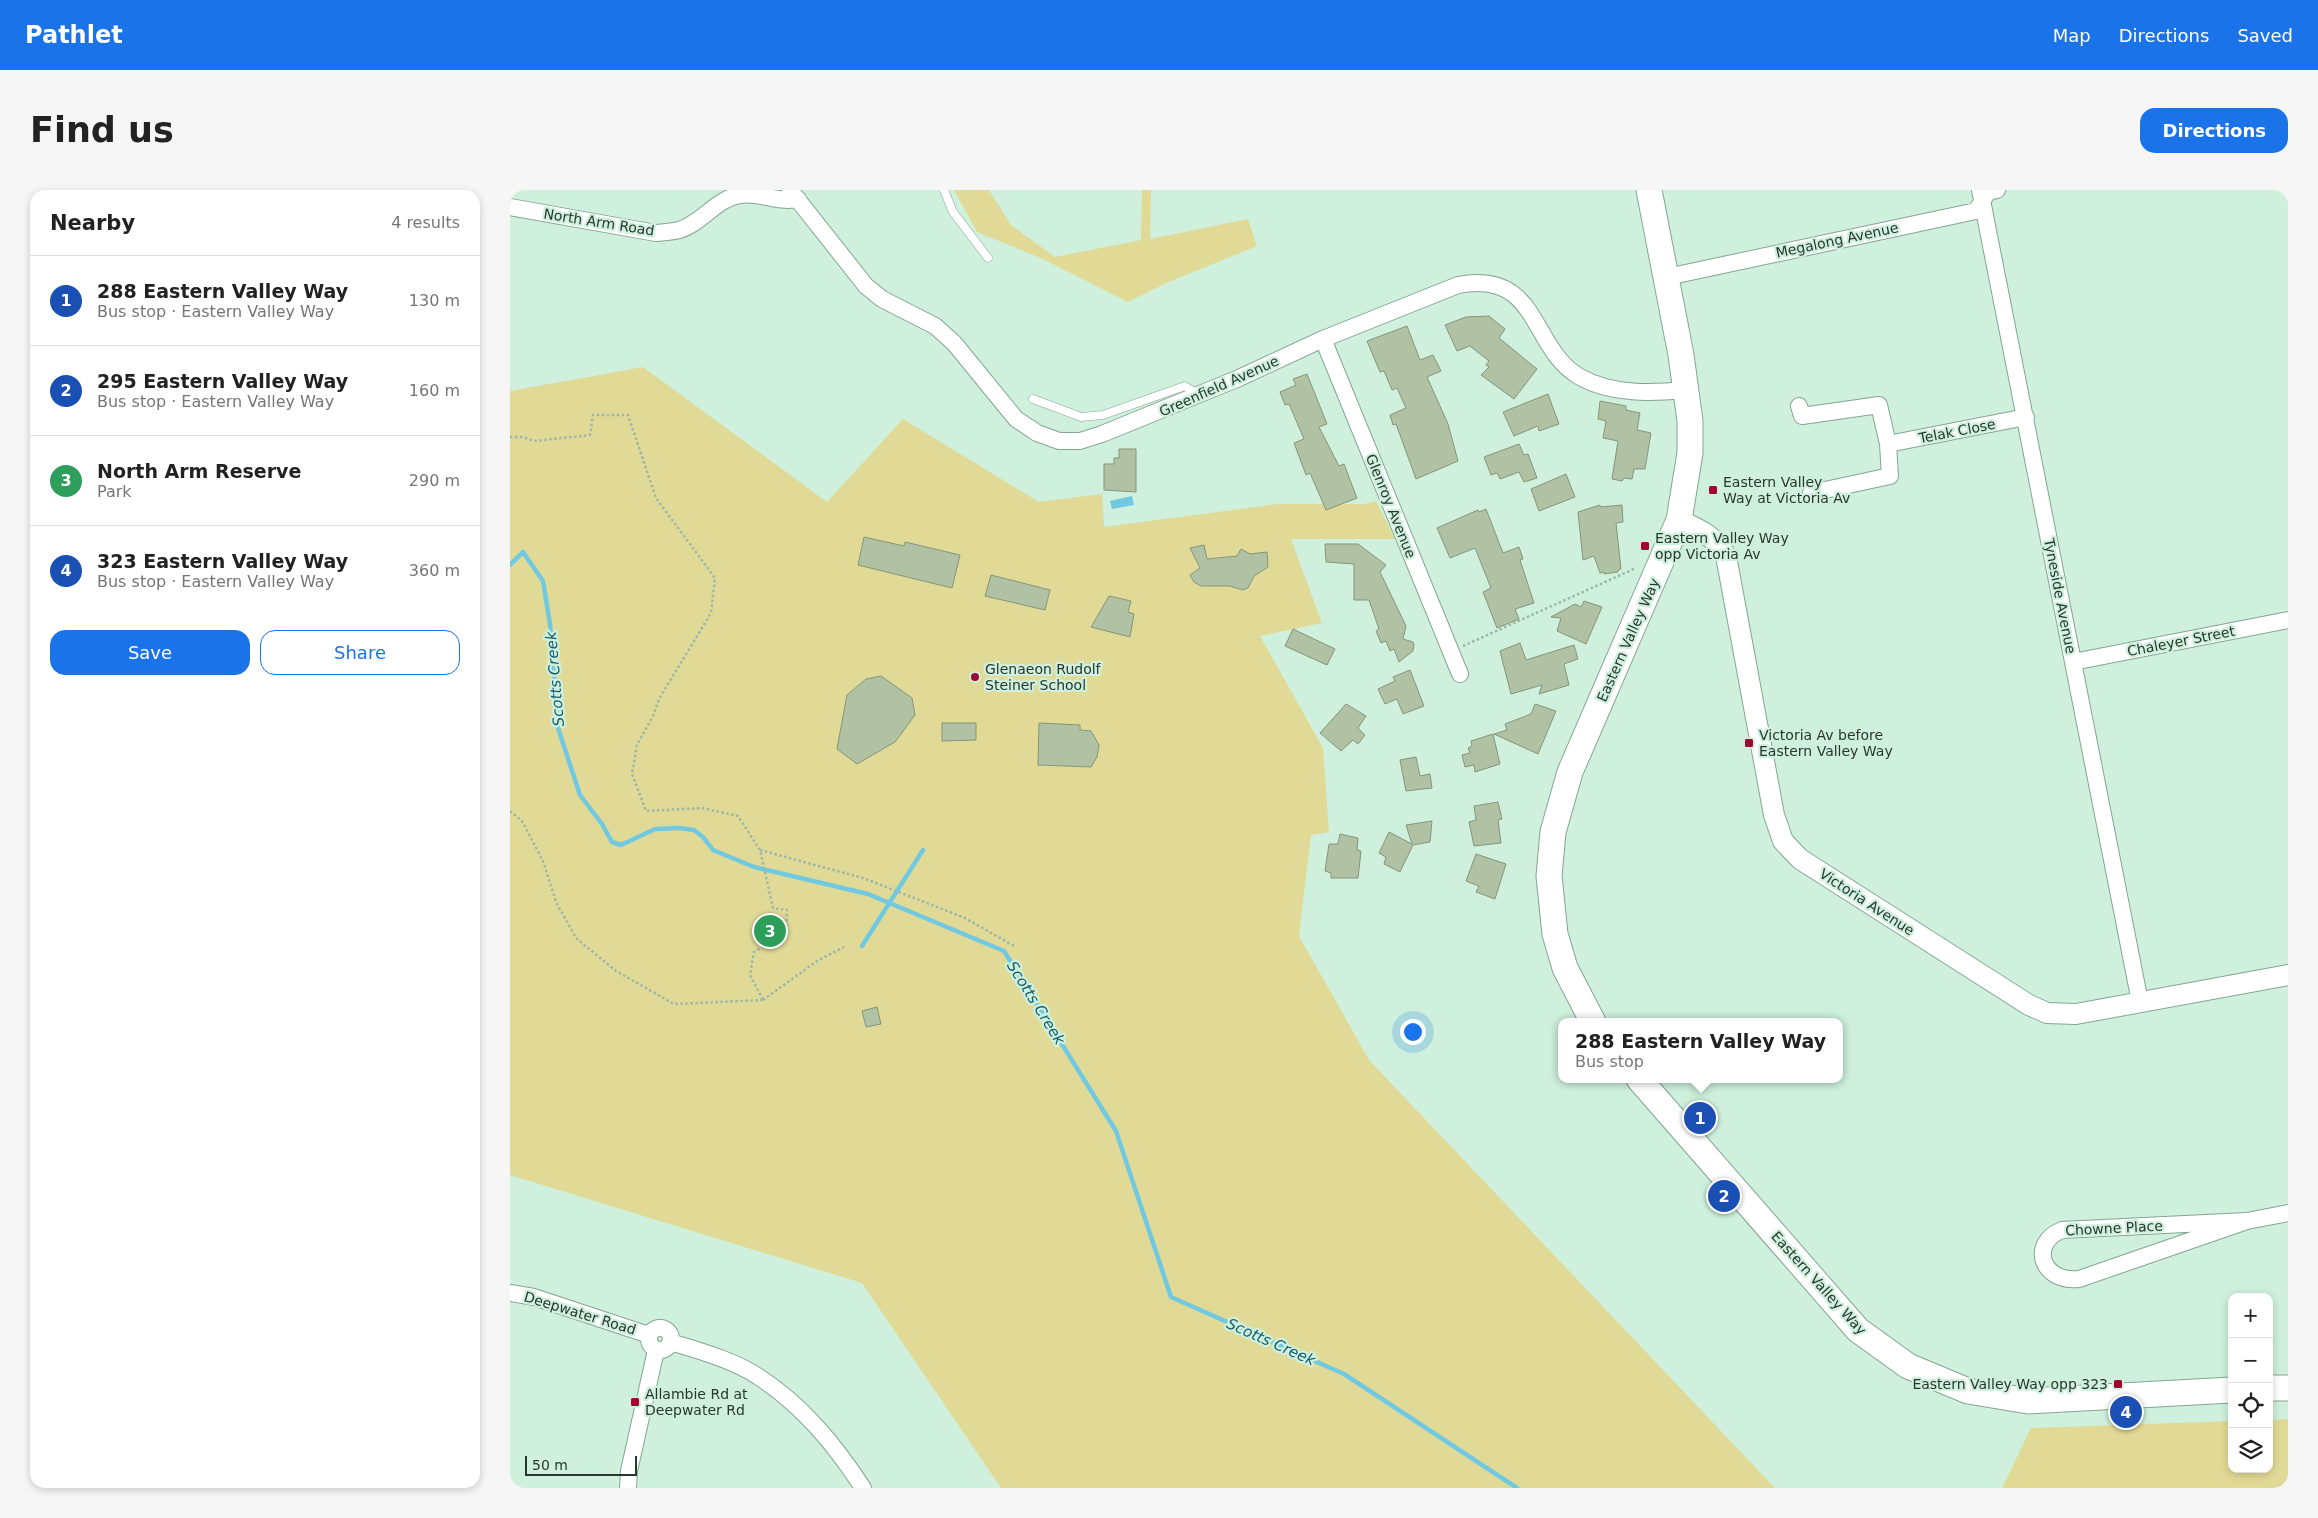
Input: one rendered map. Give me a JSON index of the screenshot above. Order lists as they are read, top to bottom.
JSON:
{
  "streets": {
    "main road": ["Eastern Valley Way"],
    "street": [
      "North Arm Road",
      "Megalong Avenue",
      "Greenfield Avenue",
      "Telak Close",
      "Glenroy Avenue",
      "Tyneside Avenue",
      "Chaleyer Street",
      "Victoria Avenue",
      "Chowne Place",
      "Deepwater Road"
    ]
  },
  "crossings": [
    ["North Arm Road", "Greenfield Avenue"],
    ["Megalong Avenue", "Tyneside Avenue"],
    ["Megalong Avenue", "Eastern Valley Way"],
    ["Greenfield Avenue", "Glenroy Avenue"],
    ["Greenfield Avenue", "Eastern Valley Way"],
    ["Telak Close", "Tyneside Avenue"],
    ["Tyneside Avenue", "Chaleyer Street"],
    ["Tyneside Avenue", "Victoria Avenue"],
    ["Eastern Valley Way", "Victoria Avenue"]
  ],
  "water": ["Scotts Creek"],
  "places": {
    "transit": [
      "Eastern Valley Way at Victoria Av",
      "Eastern Valley Way opp Victoria Av",
      "Victoria Av before Eastern Valley Way",
      "Eastern Valley Way opp 323",
      "Allambie Rd at Deepwater Rd"
    ],
    "other": ["Glenaeon Rudolf Steiner School"]
  },
  "scale_bar": "50 m",
  "page": {
    "header": "Pathlet",
    "nav": ["Map", "Directions", "Saved"],
    "buttons": [
      "Directions",
      ["Save", "Share"]
    ],
    "title": "Find us",
    "heading": ["Nearby", "4 results"],
    "list": [
      {
        "mark": "1",
        "name": "288 Eastern Valley Way",
        "note": "Bus stop · Eastern Valley Way",
        "value": "130 m"
      },
      {
        "mark": "2",
        "name": "295 Eastern Valley Way",
        "note": "Bus stop · Eastern Valley Way",
        "value": "160 m"
      },
      {
        "mark": "3",
        "name": "North Arm Reserve",
        "note": "Park",
        "value": "290 m"
      },
      {
        "mark": "4",
        "name": "323 Eastern Valley Way",
        "note": "Bus stop · Eastern Valley Way",
        "value": "360 m"
      }
    ],
    "pins": [
      "3",
      "1",
      "2",
      "4"
    ],
    "popup": ["288 Eastern Valley Way", "Bus stop"],
    "map_buttons": ["+", "−"],
    "scale": "50 m"
  }
}
